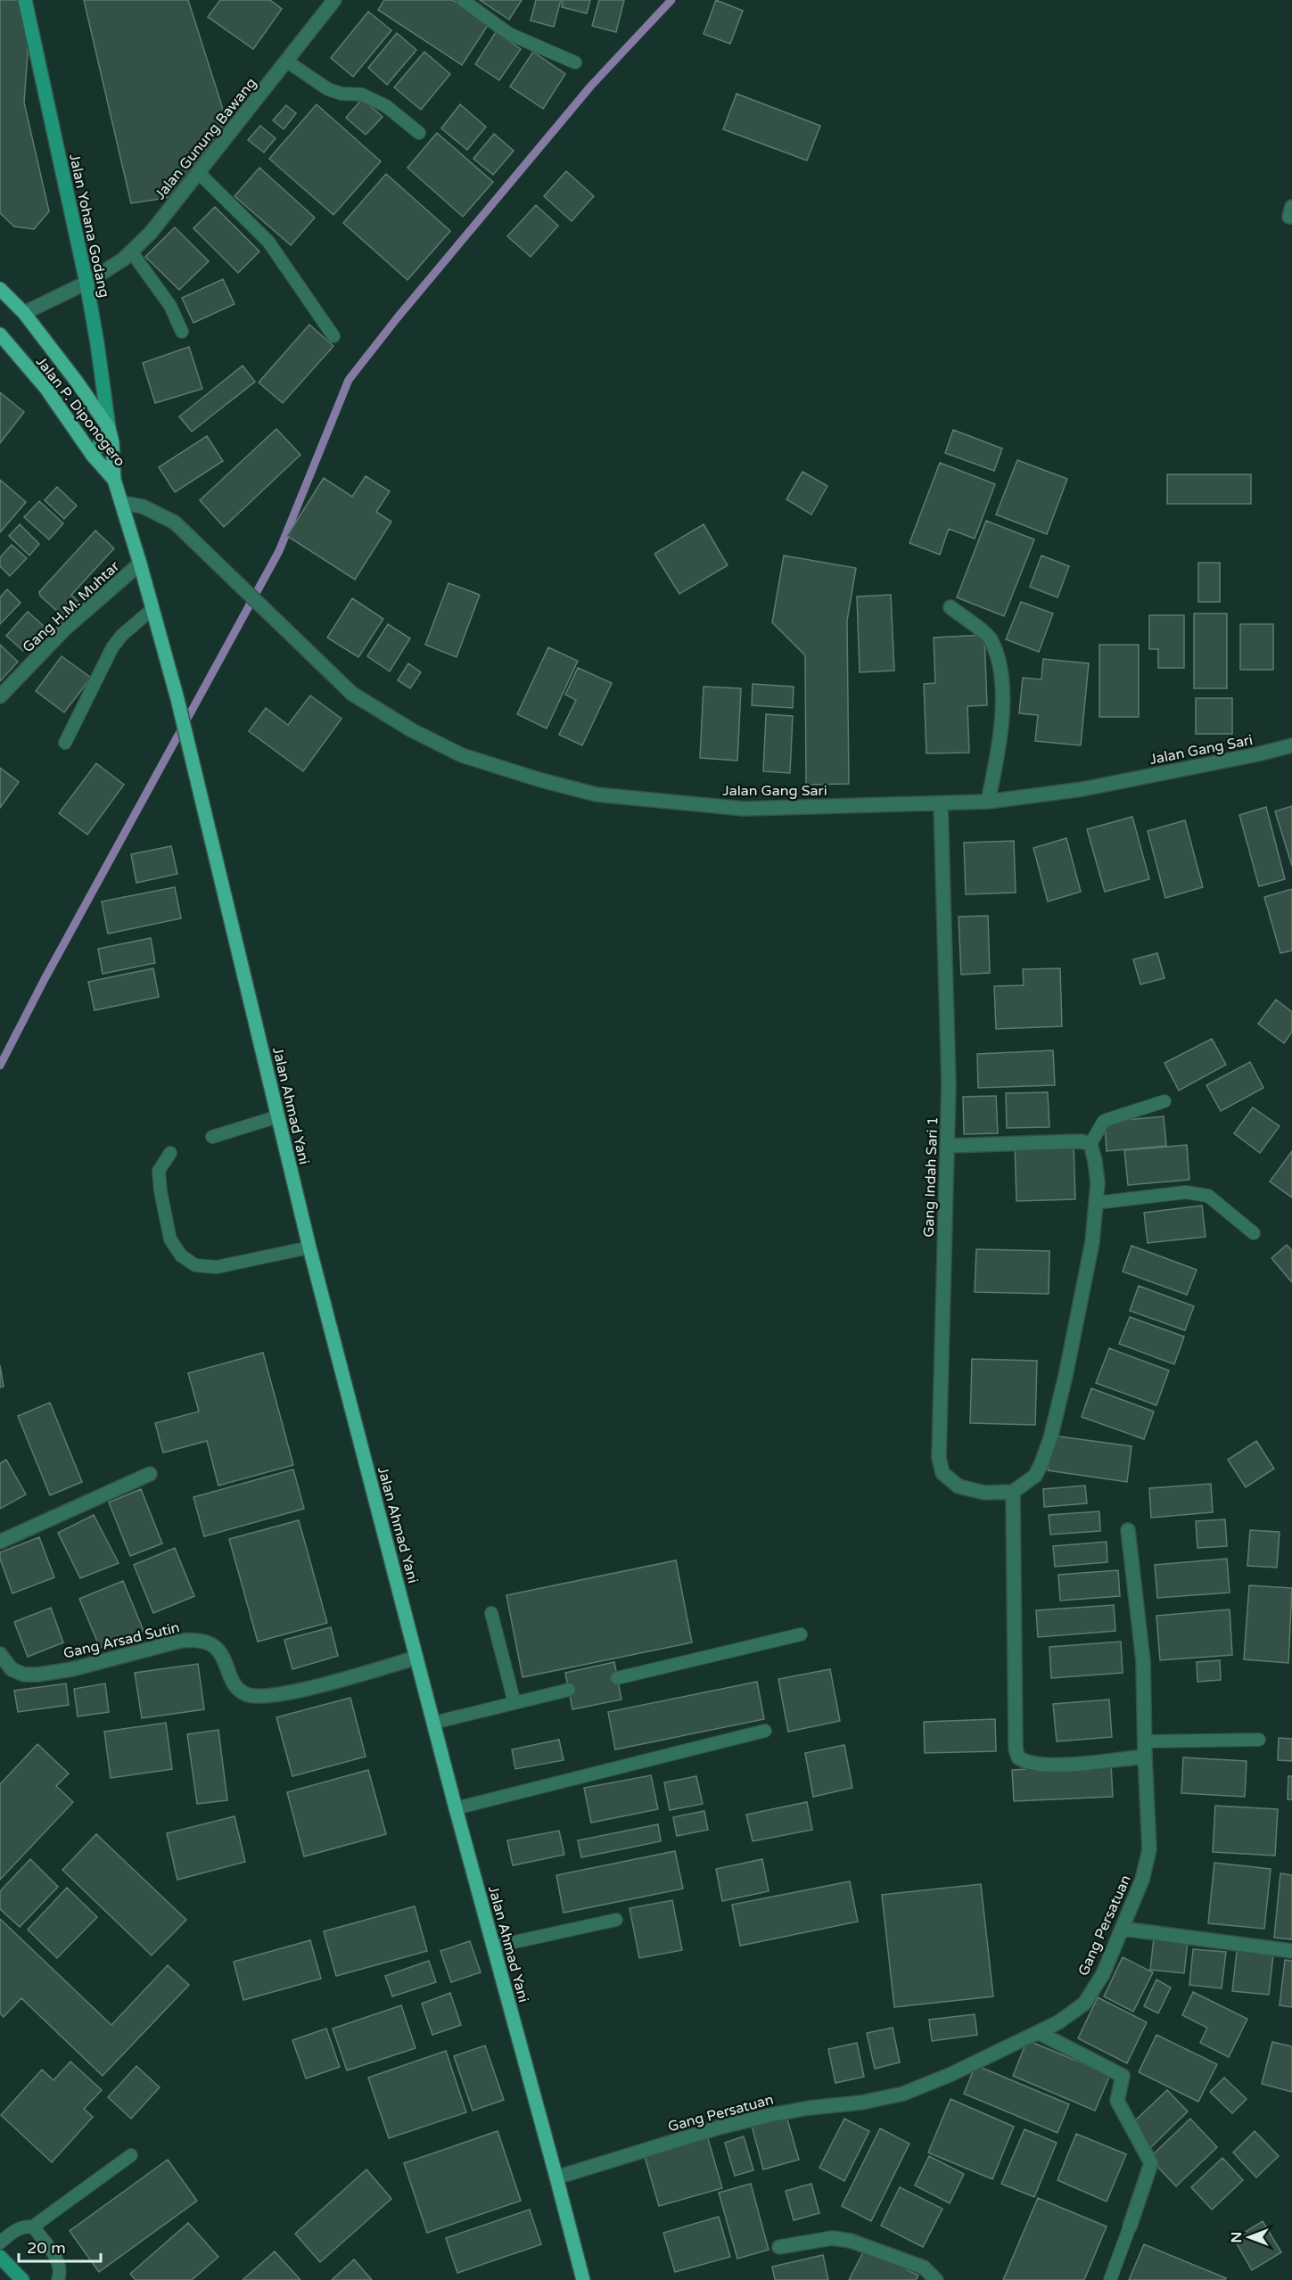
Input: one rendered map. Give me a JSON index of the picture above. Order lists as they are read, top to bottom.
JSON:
{
  "streets": {
    "main road": ["Jalan Yohana Godang", "Jalan P. Diponogero", "Jalan Ahmad Yani"],
    "street": [
      "Jalan Gunung Bawang",
      "Gang H.M. Muhtar",
      "Jalan Gang Sari",
      "Gang Indah Sari 1",
      "Gang Arsad Sutin",
      "Gang Persatuan"
    ]
  },
  "crossings": [
    ["Jalan Gunung Bawang", "Jalan Yohana Godang"],
    ["Jalan Gunung Bawang", "Jalan P. Diponogero"],
    ["Jalan Yohana Godang", "Jalan P. Diponogero"],
    ["Jalan P. Diponogero", "Jalan Ahmad Yani"],
    ["Gang H.M. Muhtar", "Jalan Ahmad Yani"],
    ["Jalan Gang Sari", "Jalan Ahmad Yani"],
    ["Jalan Gang Sari", "Gang Indah Sari 1"],
    ["Jalan Ahmad Yani", "Gang Arsad Sutin"],
    ["Jalan Ahmad Yani", "Gang Persatuan"]
  ],
  "scale_bar": "20 m",
  "north": "left"
}
